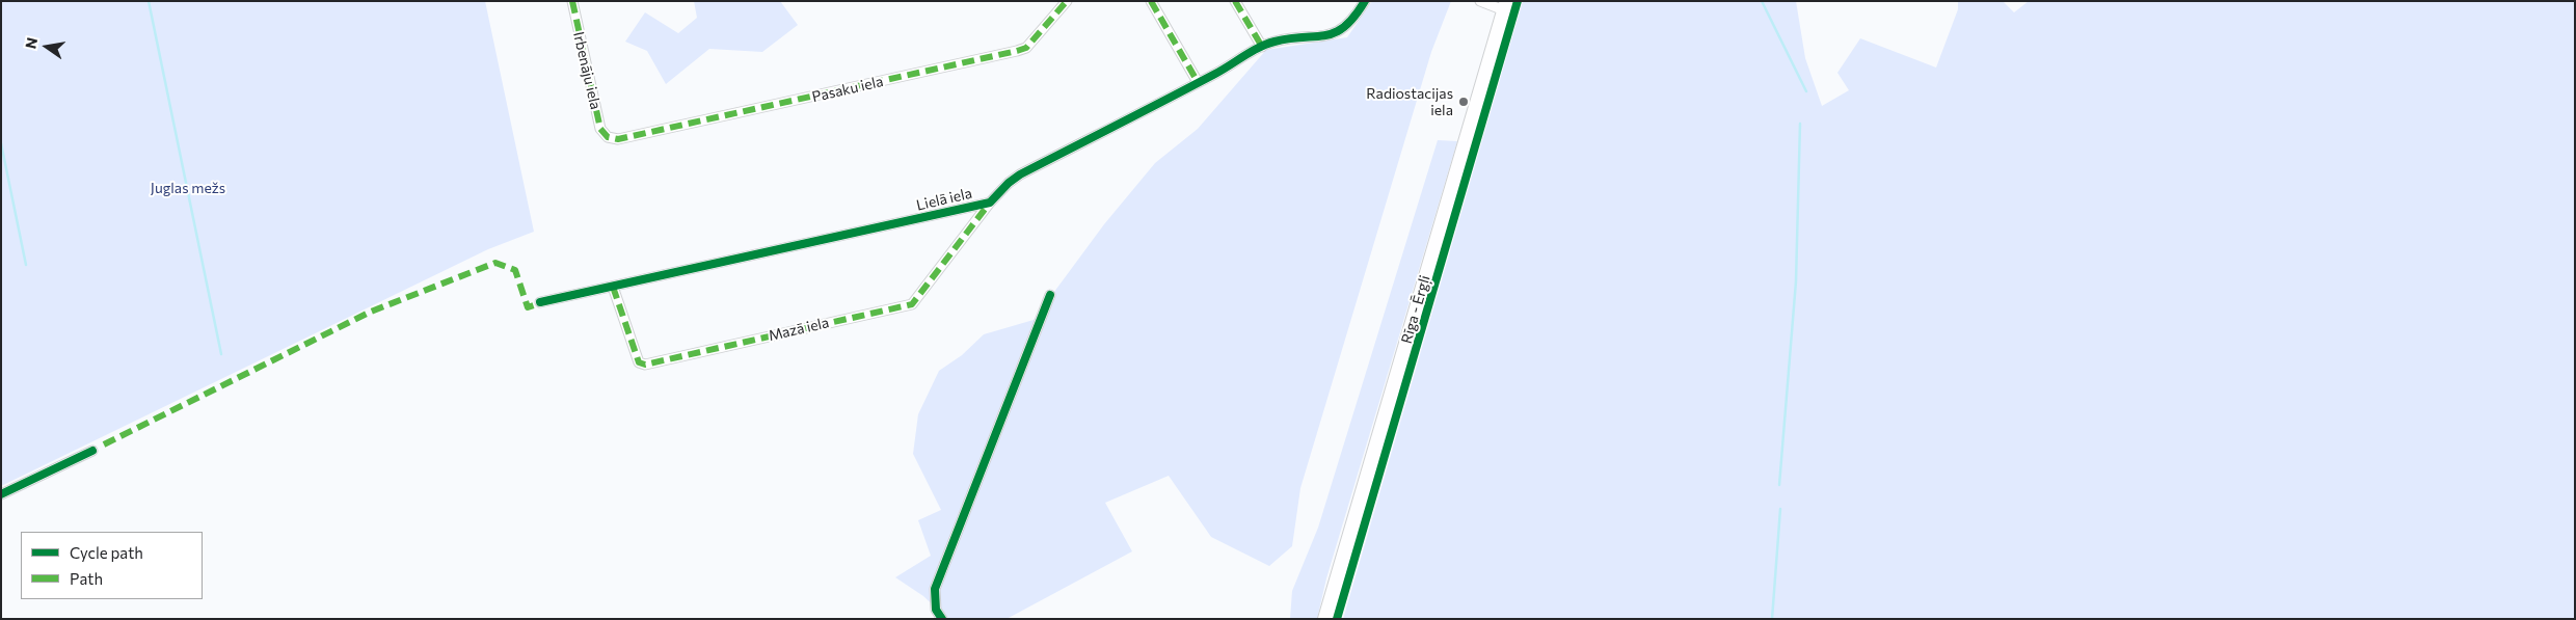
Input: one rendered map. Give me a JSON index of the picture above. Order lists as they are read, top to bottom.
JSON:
{
  "streets": {
    "main road": ["Rīga - Ērgļi"],
    "street": [
      "Irbenāju iela",
      "Pasaku iela",
      "Lielā iela",
      "Mazā iela"
    ]
  },
  "crossings": [
    ["Irbenāju iela", "Pasaku iela"],
    ["Lielā iela", "Mazā iela"]
  ],
  "parks": ["Juglas mežs"],
  "places": ["Radiostacijas iela"],
  "legend": ["Cycle path", "Path"],
  "north": "left"
}
